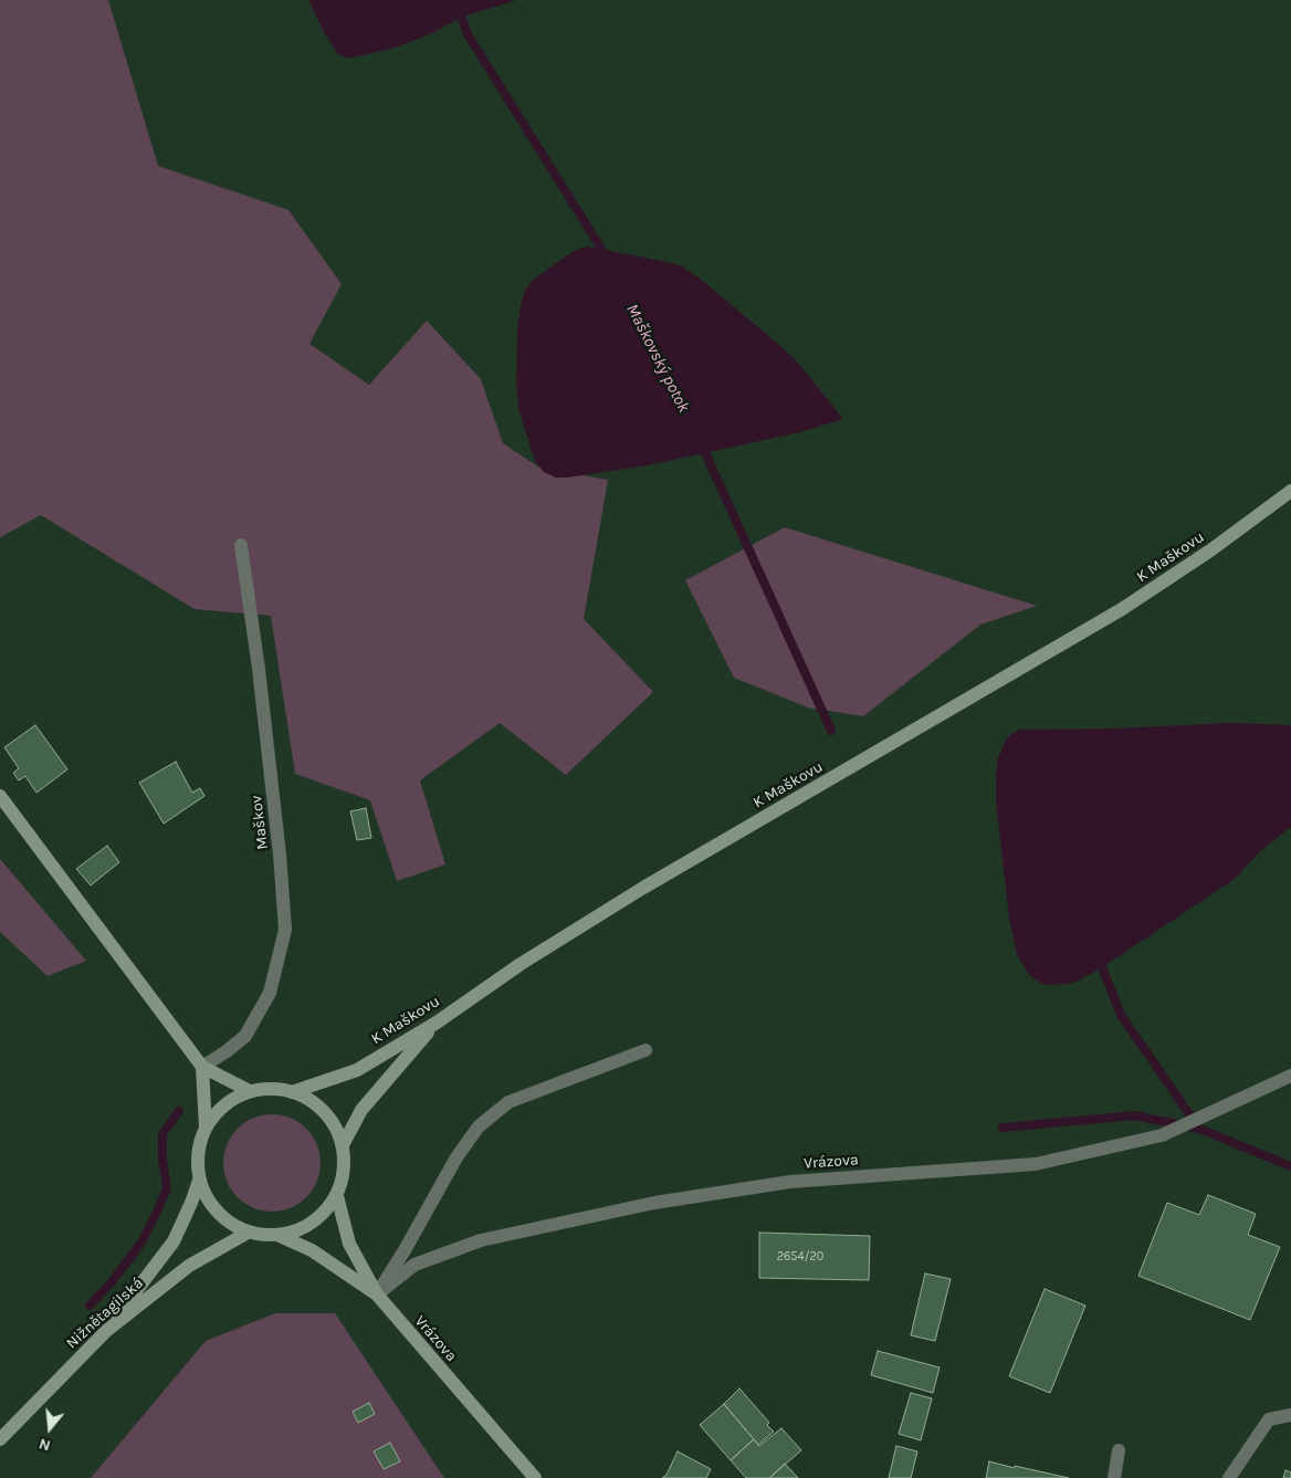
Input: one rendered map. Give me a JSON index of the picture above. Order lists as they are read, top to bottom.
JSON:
{
  "streets": {
    "main road": ["K Maškovu", "Vrázova", "Nižnětagilská"],
    "street": ["Maškov"]
  },
  "crossings": [
    ["K Maškovu", "Vrázova"],
    ["K Maškovu", "Nižnětagilská"],
    ["Vrázova", "Nižnětagilská"]
  ],
  "water": ["Maškovský potok"],
  "house_numbers": ["2654/20"],
  "north": "bottom"
}
